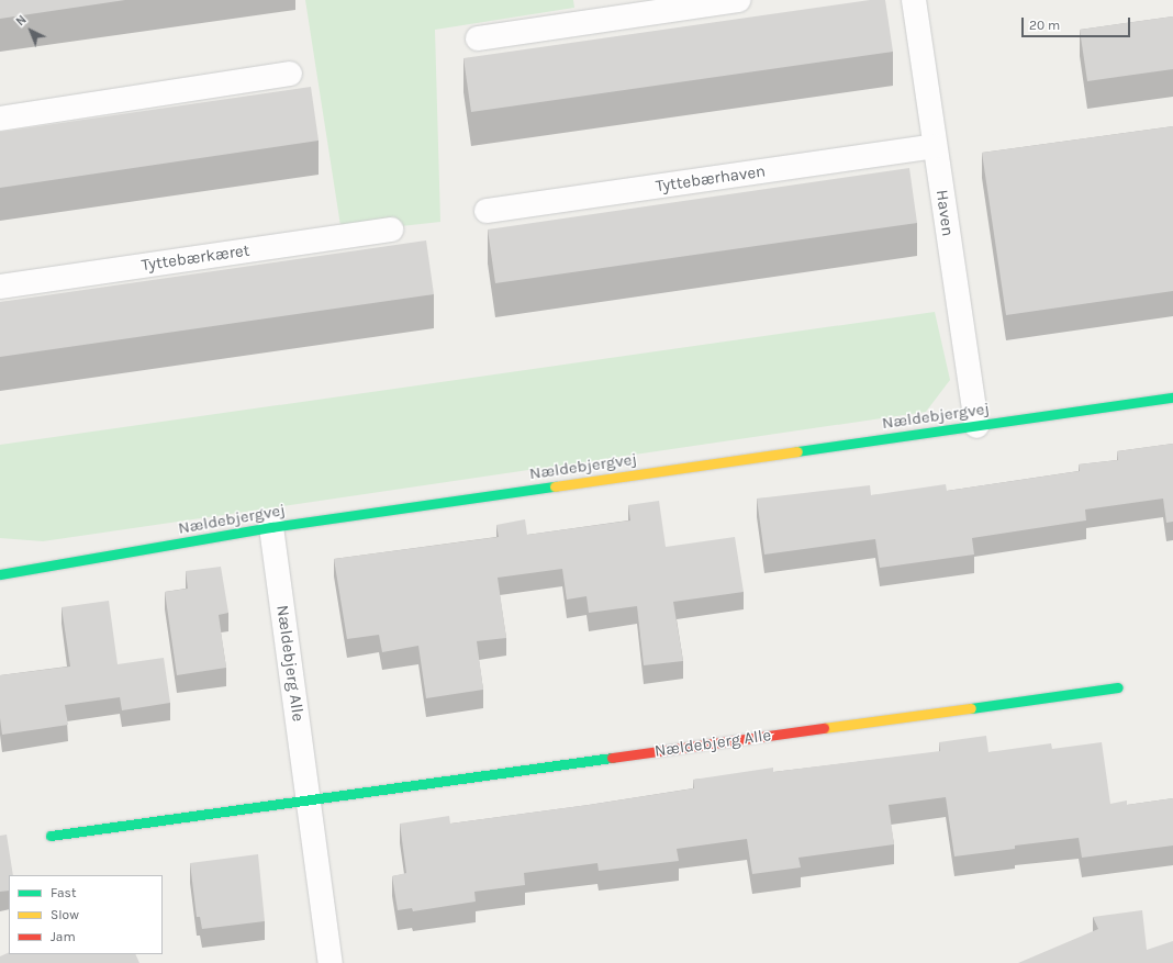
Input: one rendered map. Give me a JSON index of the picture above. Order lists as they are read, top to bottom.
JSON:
{
  "streets": {
    "street": [
      "Tyttebærhaven",
      "Haven",
      "Tyttebærkæret",
      "Nældebjergvej",
      "Nældebjerg Alle"
    ]
  },
  "crossings": [
    ["Tyttebærhaven", "Haven"],
    ["Haven", "Nældebjergvej"],
    ["Nældebjergvej", "Nældebjerg Alle"]
  ],
  "legend": ["Fast", "Slow", "Jam"],
  "scale_bar": "20 m",
  "north": "top left"
}
